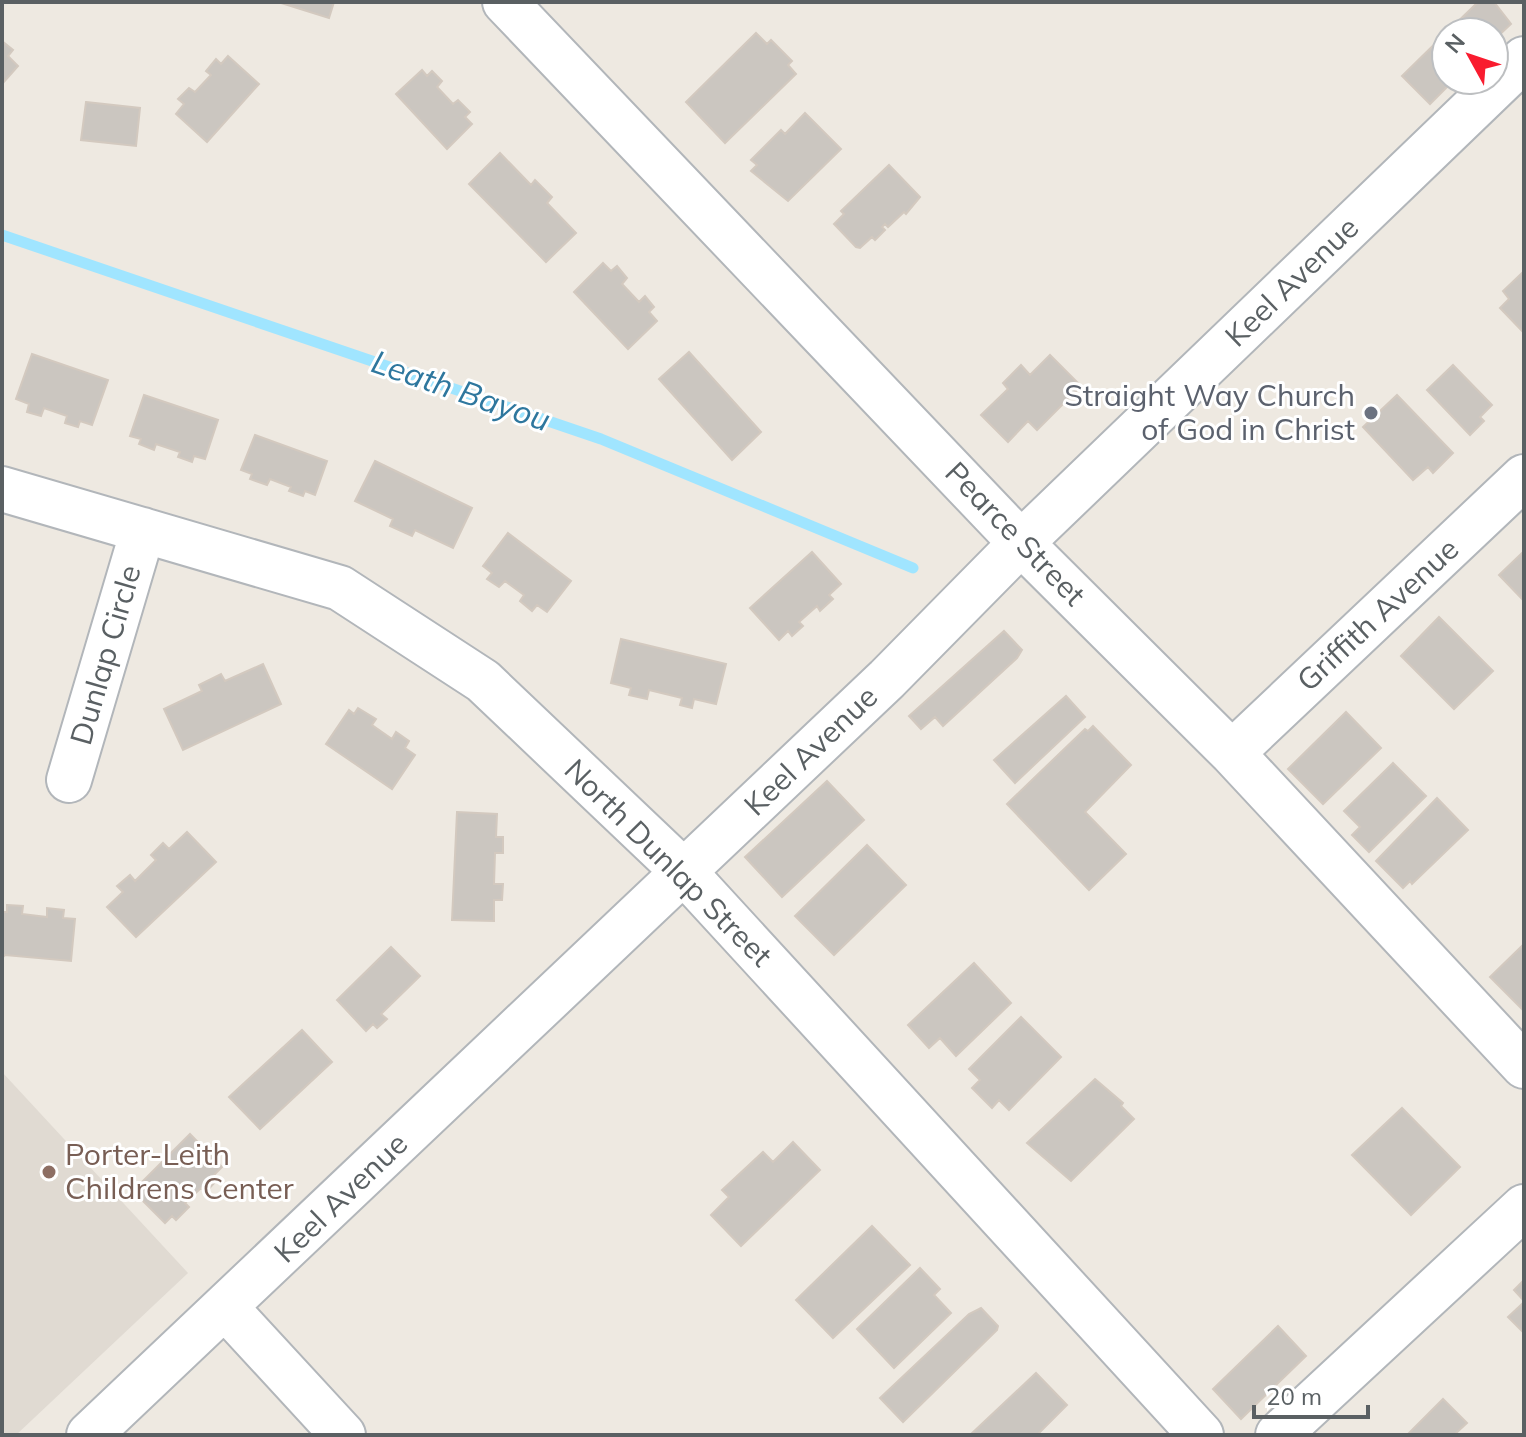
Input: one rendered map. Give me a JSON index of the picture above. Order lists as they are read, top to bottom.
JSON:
{
  "streets": {
    "street": [
      "Keel Avenue",
      "Pearce Street",
      "Griffith Avenue",
      "Dunlap Circle",
      "North Dunlap Street"
    ]
  },
  "crossings": [
    ["Keel Avenue", "Pearce Street"],
    ["Keel Avenue", "North Dunlap Street"],
    ["Pearce Street", "Griffith Avenue"],
    ["Dunlap Circle", "North Dunlap Street"]
  ],
  "water": ["Leath Bayou"],
  "places": ["Straight Way Church of God in Christ", "Porter-Leith Childrens Center"],
  "scale_bar": "20 m",
  "north": "top left"
}
